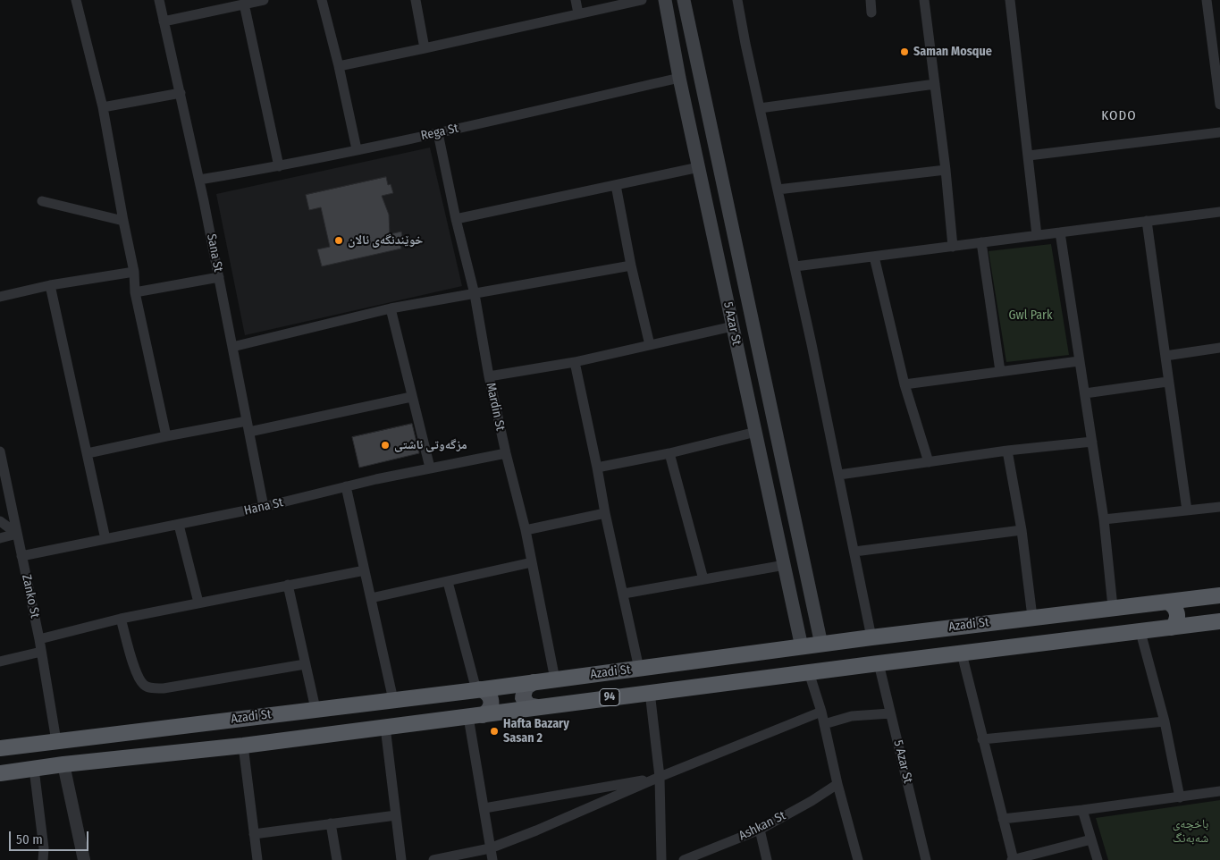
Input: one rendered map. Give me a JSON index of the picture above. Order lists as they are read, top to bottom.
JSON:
{
  "streets": {
    "highway": ["Azadi St", "94"],
    "main road": ["5 Azar St"],
    "street": [
      "Rega St",
      "Sana St",
      "Mardin St",
      "Hana St",
      "Zanko St",
      "Ashkan St"
    ]
  },
  "crossings": [
    ["Rega St", "Sana St"],
    ["Rega St", "5 Azar St"],
    ["Rega St", "Mardin St"],
    ["Sana St", "Hana St"],
    ["5 Azar St", "Azadi St"],
    ["Mardin St", "Hana St"],
    ["Mardin St", "Azadi St"],
    ["Hana St", "Zanko St"],
    ["Zanko St", "Azadi St"]
  ],
  "districts": ["KODO"],
  "parks": ["Gwl Park", "باخچەی شەبەنگ"],
  "places": [
    "Saman Mosque",
    "خوێندنگەی ئالان",
    "مزگەوتی ئاشتی",
    "Hafta Bazary Sasan 2"
  ],
  "scale_bar": "50 m"
}
